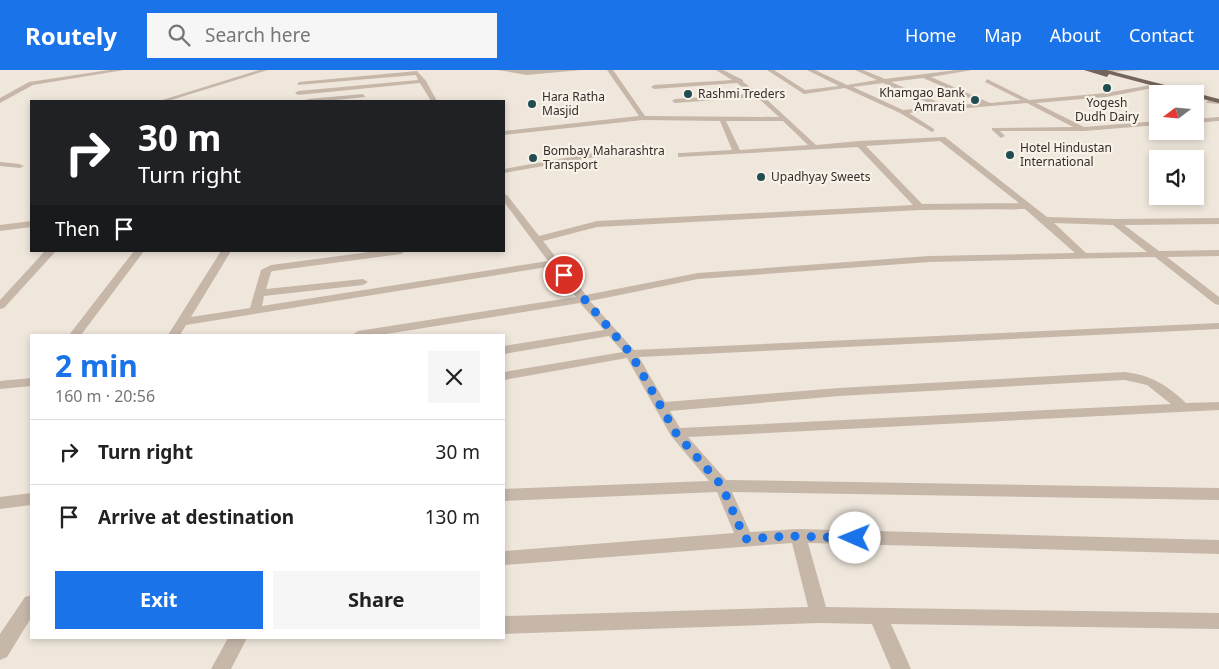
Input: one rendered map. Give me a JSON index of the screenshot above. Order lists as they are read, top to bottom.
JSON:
{
  "places": [
    "Yogesh Dudh Dairy",
    "Rashmi Treders",
    "Khamgao Bank Amravati",
    "Hara Ratha Masjid",
    "Hotel Hindustan International",
    "Bombay Maharashtra Transport",
    "Upadhyay Sweets"
  ],
  "north": "left",
  "page": {
    "header": "Routely",
    "search": "Search here",
    "nav": [
      "Home",
      "Map",
      "About",
      "Contact"
    ],
    "turn": ["30 m", "Turn right"],
    "then": "Then",
    "heading": ["2 min", "160 m · 20:56"],
    "list": [
      {
        "name": "Turn right",
        "value": "30 m"
      },
      {
        "name": "Arrive at destination",
        "value": "130 m"
      }
    ],
    "buttons": ["Exit", "Share"]
  }
}
